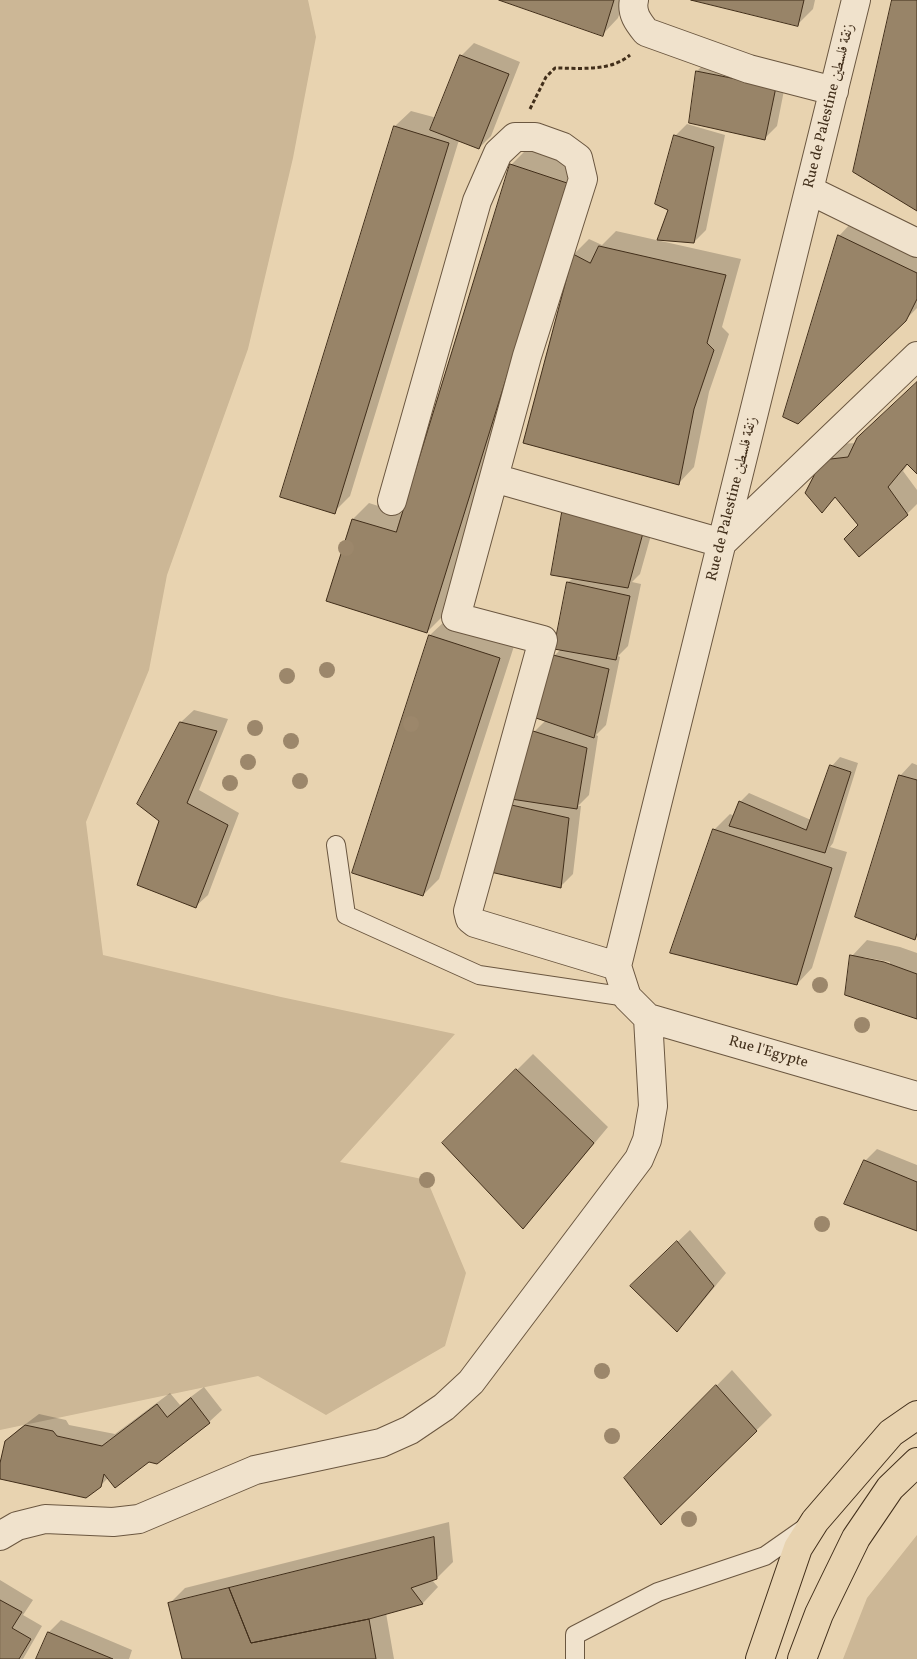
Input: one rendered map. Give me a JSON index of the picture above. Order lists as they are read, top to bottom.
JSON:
{
  "streets": {
    "street": ["Rue de Palestine زنقة فلسطين", "Rue l'Egypte"]
  }
}
